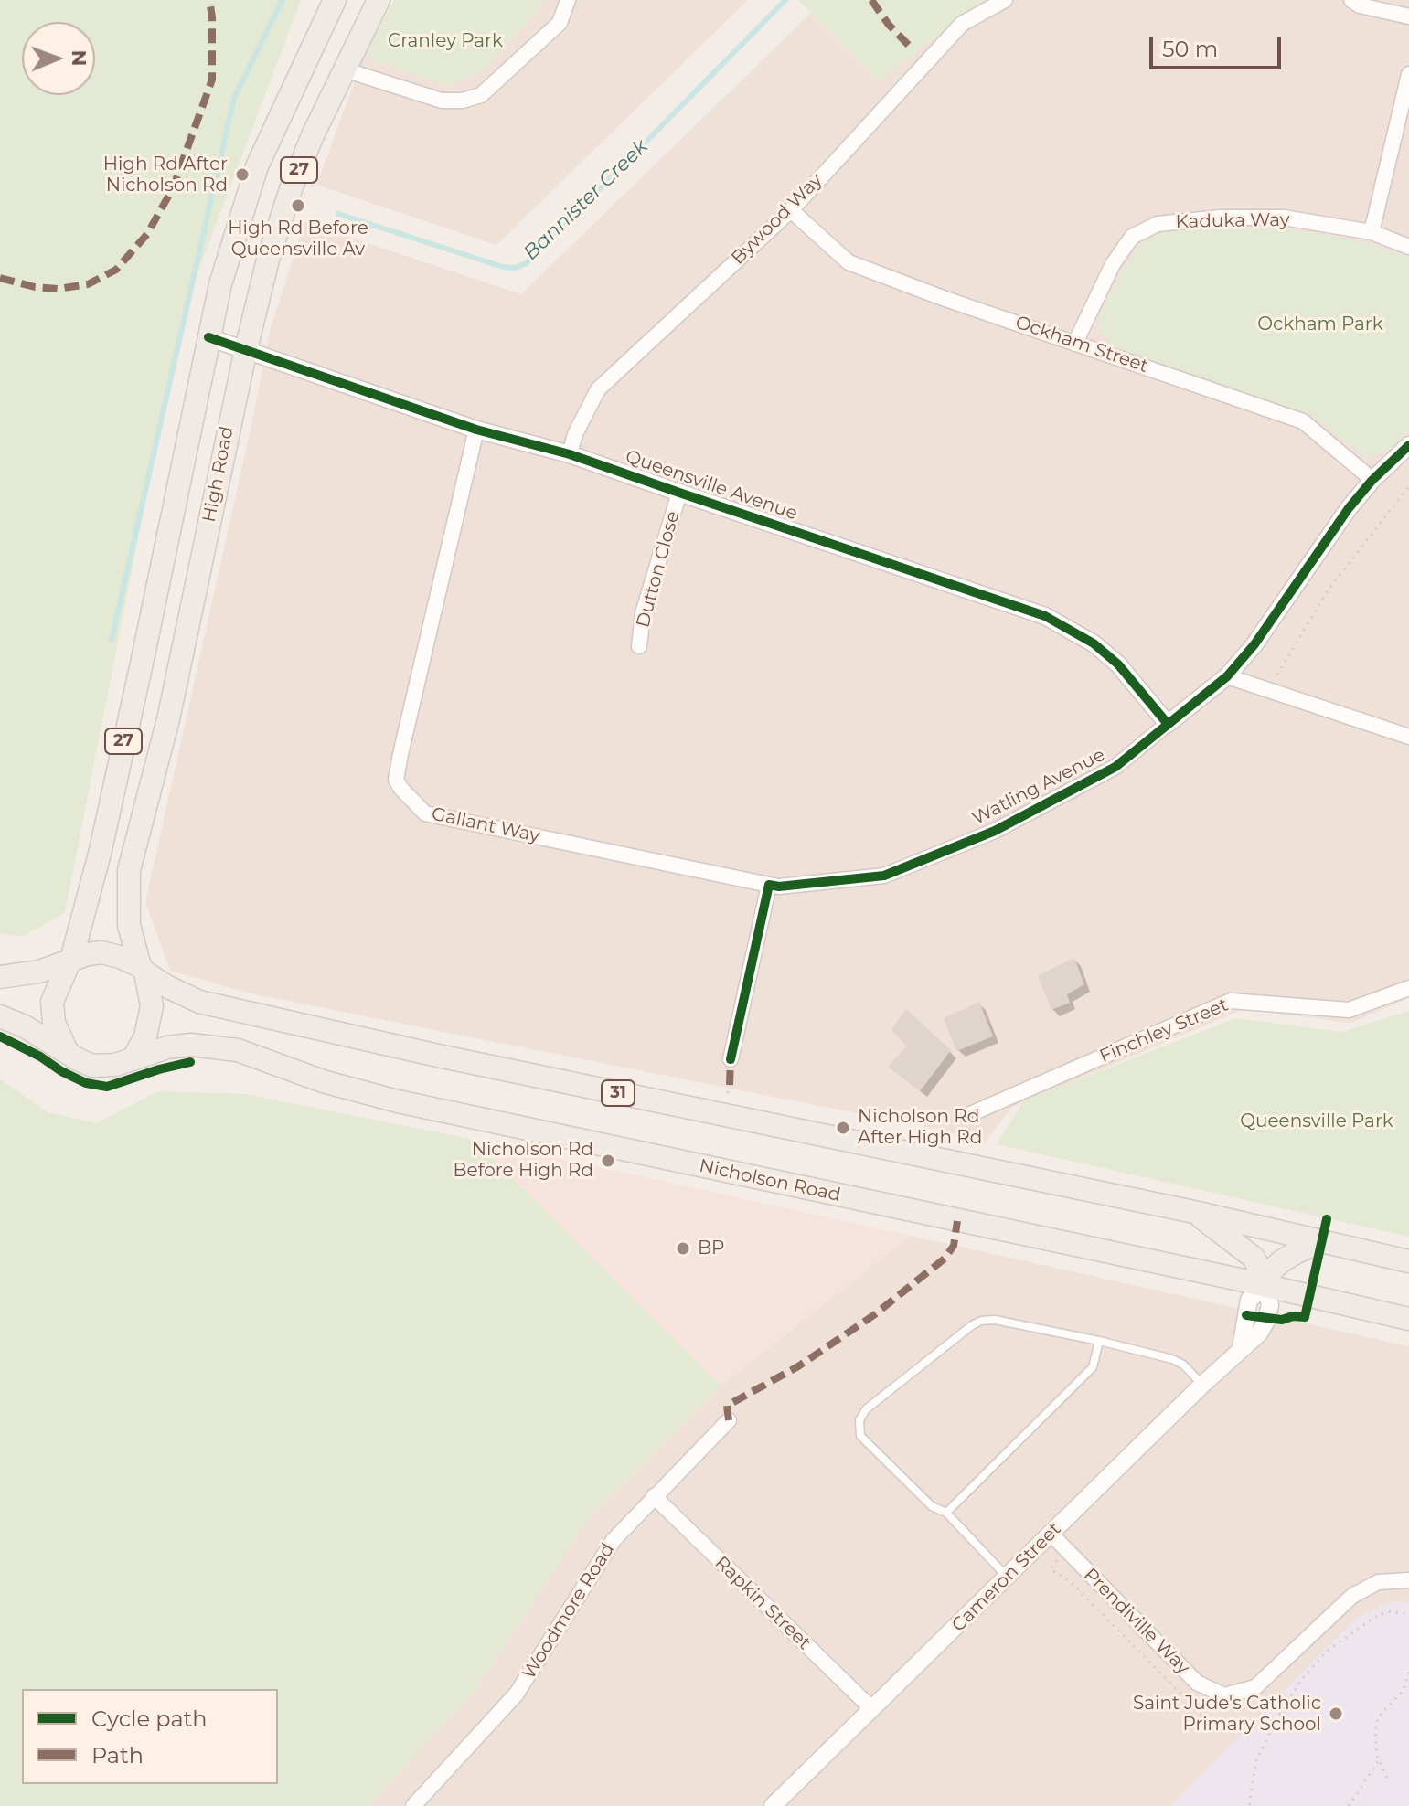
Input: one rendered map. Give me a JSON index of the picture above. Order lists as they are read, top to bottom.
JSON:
{
  "streets": {
    "main road": [
      "27",
      "High Road",
      "31",
      "Nicholson Road"
    ],
    "street": [
      "Bywood Way",
      "Kaduka Way",
      "Ockham Street",
      "Queensville Avenue",
      "Dutton Close",
      "Watling Avenue",
      "Gallant Way",
      "Finchley Street",
      "Cameron Street",
      "Rapkin Street",
      "Woodmore Road",
      "Prendiville Way"
    ]
  },
  "crossings": [
    ["Bywood Way", "Ockham Street"],
    ["Bywood Way", "Queensville Avenue"],
    ["Kaduka Way", "Ockham Street"],
    ["Ockham Street", "Watling Avenue"],
    ["High Road", "Queensville Avenue"],
    ["High Road", "31"],
    ["High Road", "Nicholson Road"],
    ["Queensville Avenue", "Dutton Close"],
    ["Queensville Avenue", "Watling Avenue"],
    ["Queensville Avenue", "Gallant Way"],
    ["Watling Avenue", "Gallant Way"],
    ["31", "Nicholson Road"],
    ["Nicholson Road", "Cameron Street"],
    ["Cameron Street", "Rapkin Street"],
    ["Cameron Street", "Prendiville Way"],
    ["Rapkin Street", "Woodmore Road"]
  ],
  "water": ["Bannister Creek"],
  "parks": ["Cranley Park", "Ockham Park", "Queensville Park"],
  "places": [
    "High Rd After Nicholson Rd",
    "High Rd Before Queensville Av",
    "Nicholson Rd After High Rd",
    "Nicholson Rd Before High Rd",
    "BP",
    "Saint Jude's Catholic Primary School"
  ],
  "legend": ["Cycle path", "Path"],
  "scale_bar": "50 m",
  "north": "right"
}
